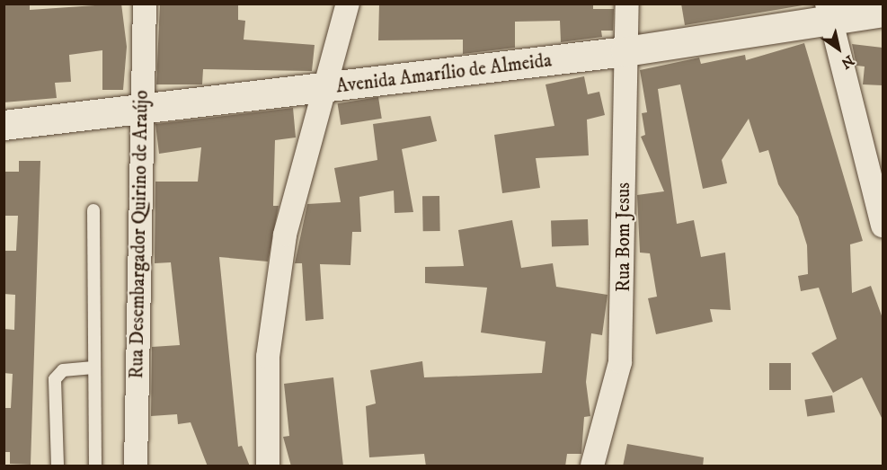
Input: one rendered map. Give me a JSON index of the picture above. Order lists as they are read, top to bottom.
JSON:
{
  "streets": {
    "street": ["Avenida Amarílio de Almeida", "Rua Desembargador Quirino de Araújo", "Rua Bom Jesus"]
  },
  "crossings": [
    ["Avenida Amarílio de Almeida", "Rua Desembargador Quirino de Araújo"],
    ["Avenida Amarílio de Almeida", "Rua Bom Jesus"]
  ],
  "north": "bottom right"
}
